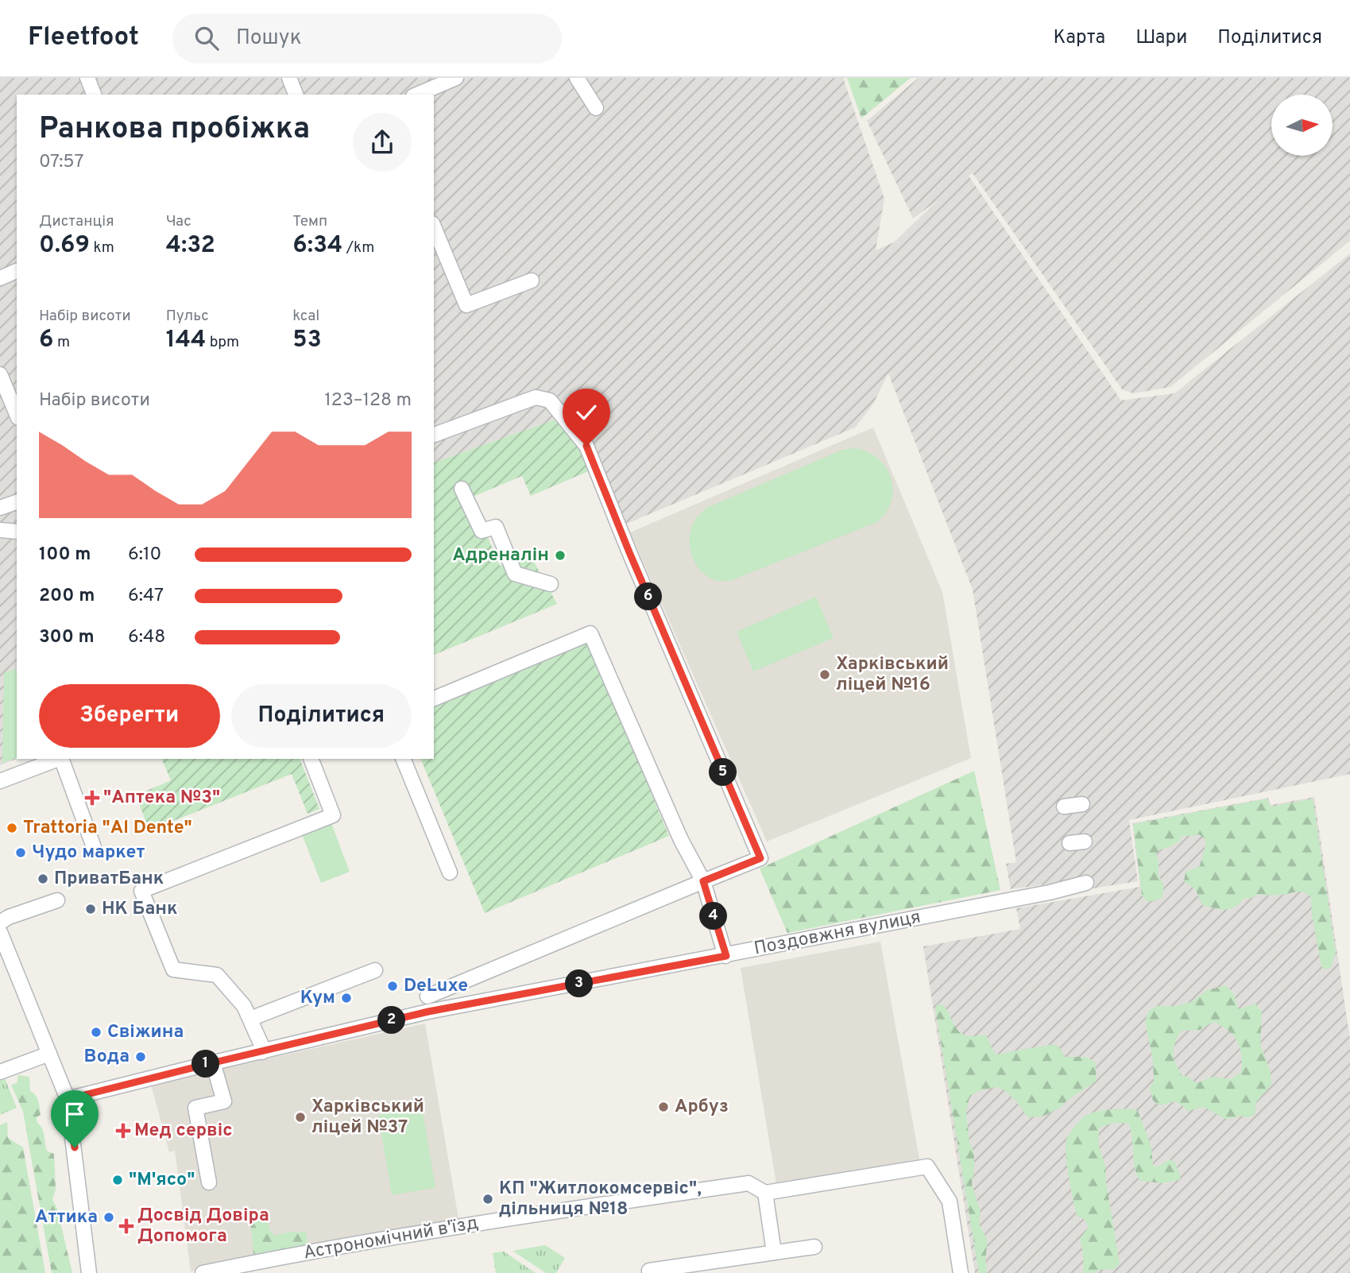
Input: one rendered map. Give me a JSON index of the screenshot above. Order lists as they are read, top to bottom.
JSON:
{
  "streets": {
    "street": ["Поздовжня вулиця", "Астрономічний в'їзд"]
  },
  "places": {
    "other": [
      "Адреналін",
      "Харківський ліцей №16",
      "Trattoria \"Al Dente\"",
      "Чудо маркет",
      "ПриватБанк",
      "НК Банк",
      "DeLuxe",
      "Кум",
      "Свіжина",
      "Вода",
      "Арбуз",
      "Харківський ліцей №37",
      "\"М'ясо\"",
      "КП \"Житлокомсервіс\", дільниця №18",
      "Аттика"
    ],
    "health": ["\"Аптека №3\"", "Мед сервіс", "Досвід Довіра Допомога"]
  },
  "north": "right",
  "page": {
    "header": "Fleetfoot",
    "search": "Пошук",
    "nav": ["Карта", "Шари", "Поділитися"],
    "heading": ["Ранкова пробіжка", "07:57"],
    "stats": [
      ["Дистанція", "0.69 km"],
      ["Час", "4:32"],
      ["Темп", "6:34 /km"],
      ["Набір висоти", "6 m"],
      ["Пульс", "144 bpm"],
      ["kcal", "53"]
    ],
    "chart": ["Набір висоти", "123–128 m"],
    "list": [
      {
        "name": "100 m",
        "note": "6:10"
      },
      {
        "name": "200 m",
        "note": "6:47"
      },
      {
        "name": "300 m",
        "note": "6:48"
      }
    ],
    "pins": [
      "6",
      "5",
      "4",
      "3",
      "2",
      "1"
    ],
    "buttons": ["Зберегти", "Поділитися"]
  }
}
